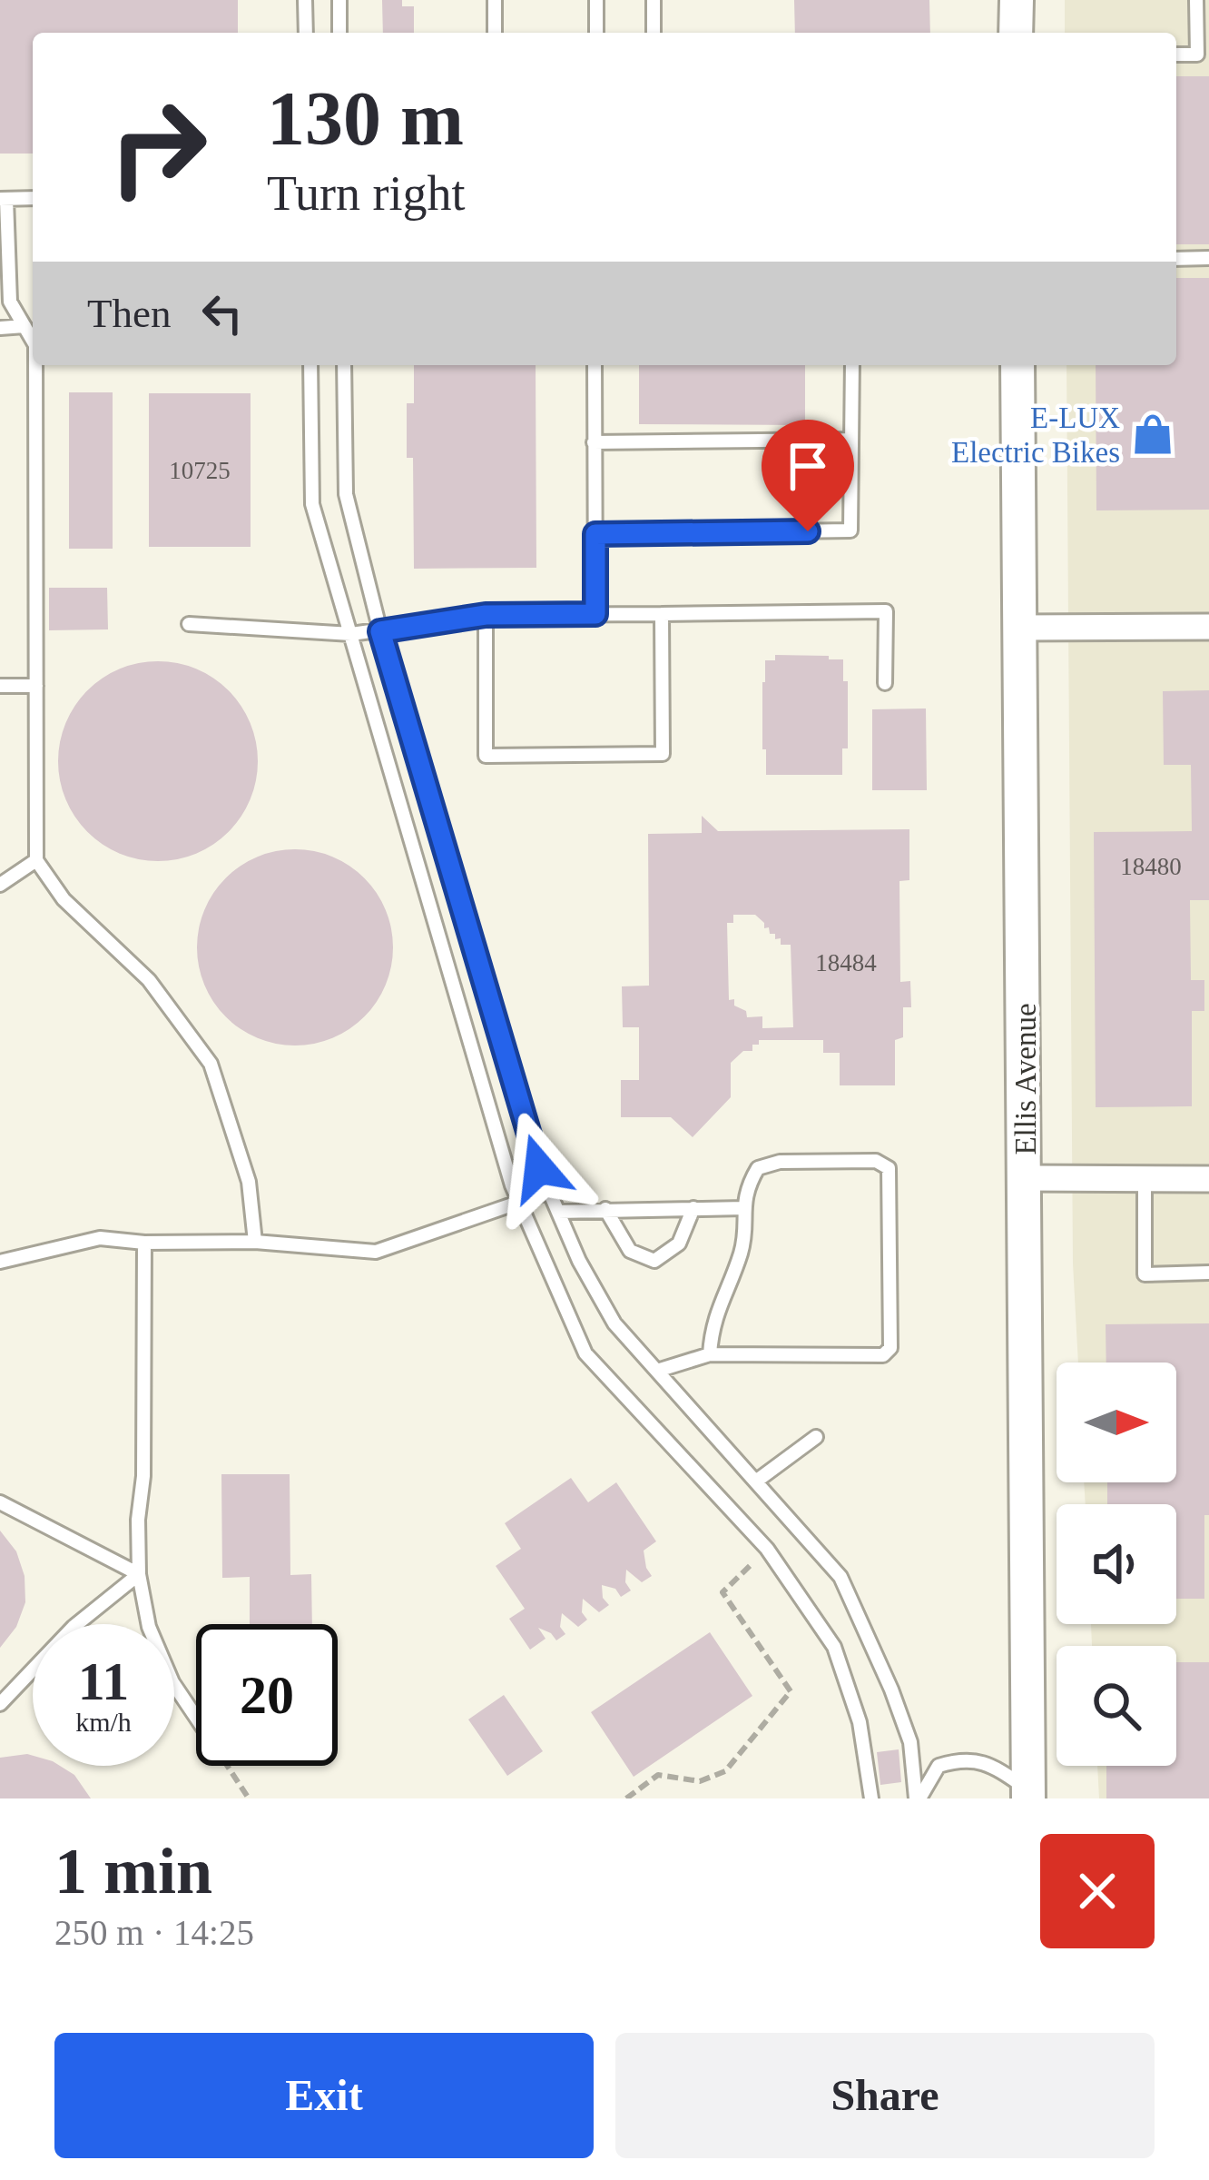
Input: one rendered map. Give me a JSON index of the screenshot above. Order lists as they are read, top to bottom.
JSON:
{
  "streets": {
    "main road": ["Ellis Avenue"]
  },
  "places": {
    "shop": ["E-LUX Electric Bikes"]
  },
  "house_numbers": ["10725", "18480", "18484"],
  "north": "right",
  "page": {
    "turn": ["130 m", "Turn right"],
    "then": "Then",
    "speed": "11 km/h",
    "limit": "20",
    "heading": ["1 min", "250 m · 14:25"],
    "buttons": ["Exit", "Share"]
  }
}
